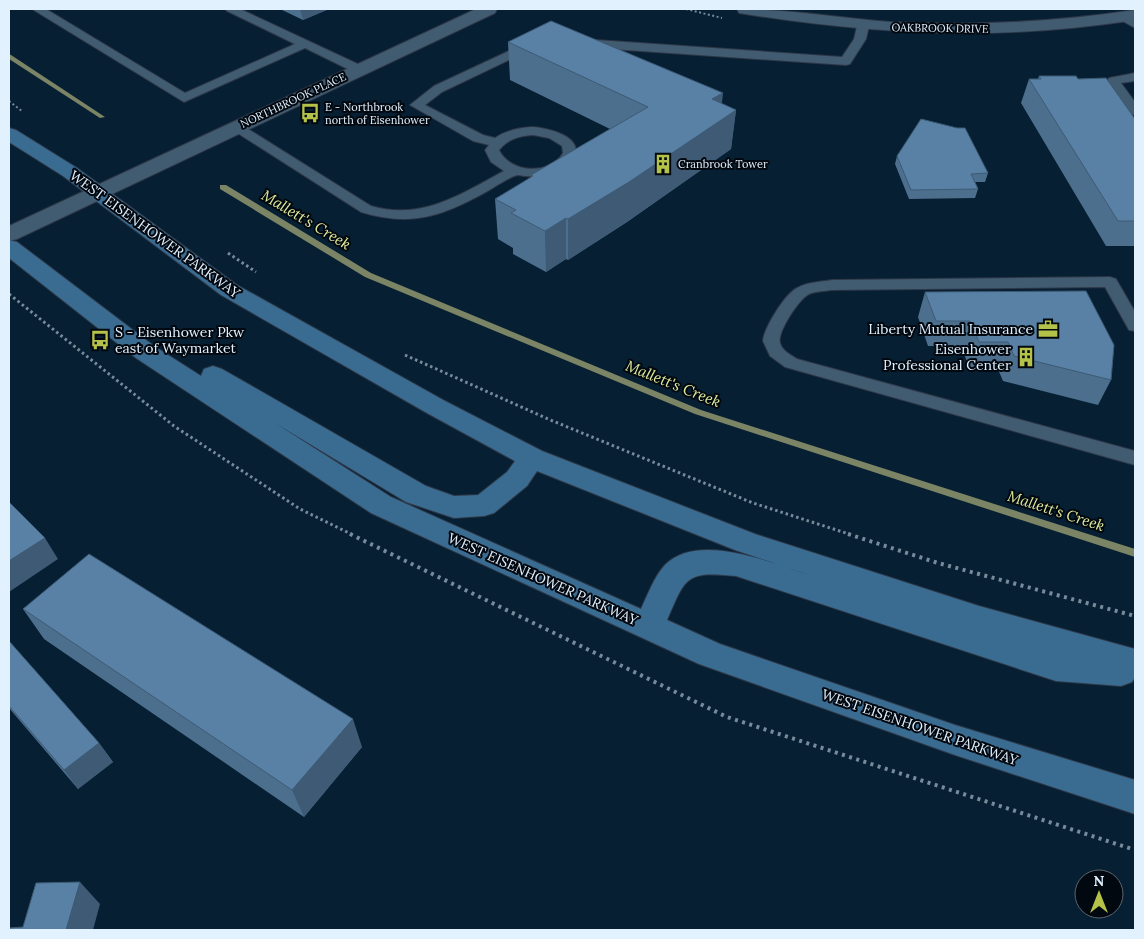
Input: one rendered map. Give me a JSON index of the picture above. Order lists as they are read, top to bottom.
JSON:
{
  "streets": {
    "main road": ["WEST EISENHOWER PARKWAY"],
    "street": ["OAKBROOK DRIVE", "NORTHBROOK PLACE"]
  },
  "crossings": [
    ["NORTHBROOK PLACE", "WEST EISENHOWER PARKWAY"]
  ],
  "water": ["Mallett's Creek"],
  "places": {
    "bus stop": ["E - Northbrook north of Eisenhower", "S - Eisenhower Pkw east of Waymarket"],
    "building": ["Cranbrook Tower", "Eisenhower Professional Center"],
    "office": ["Liberty Mutual Insurance"]
  },
  "north": "top"
}
